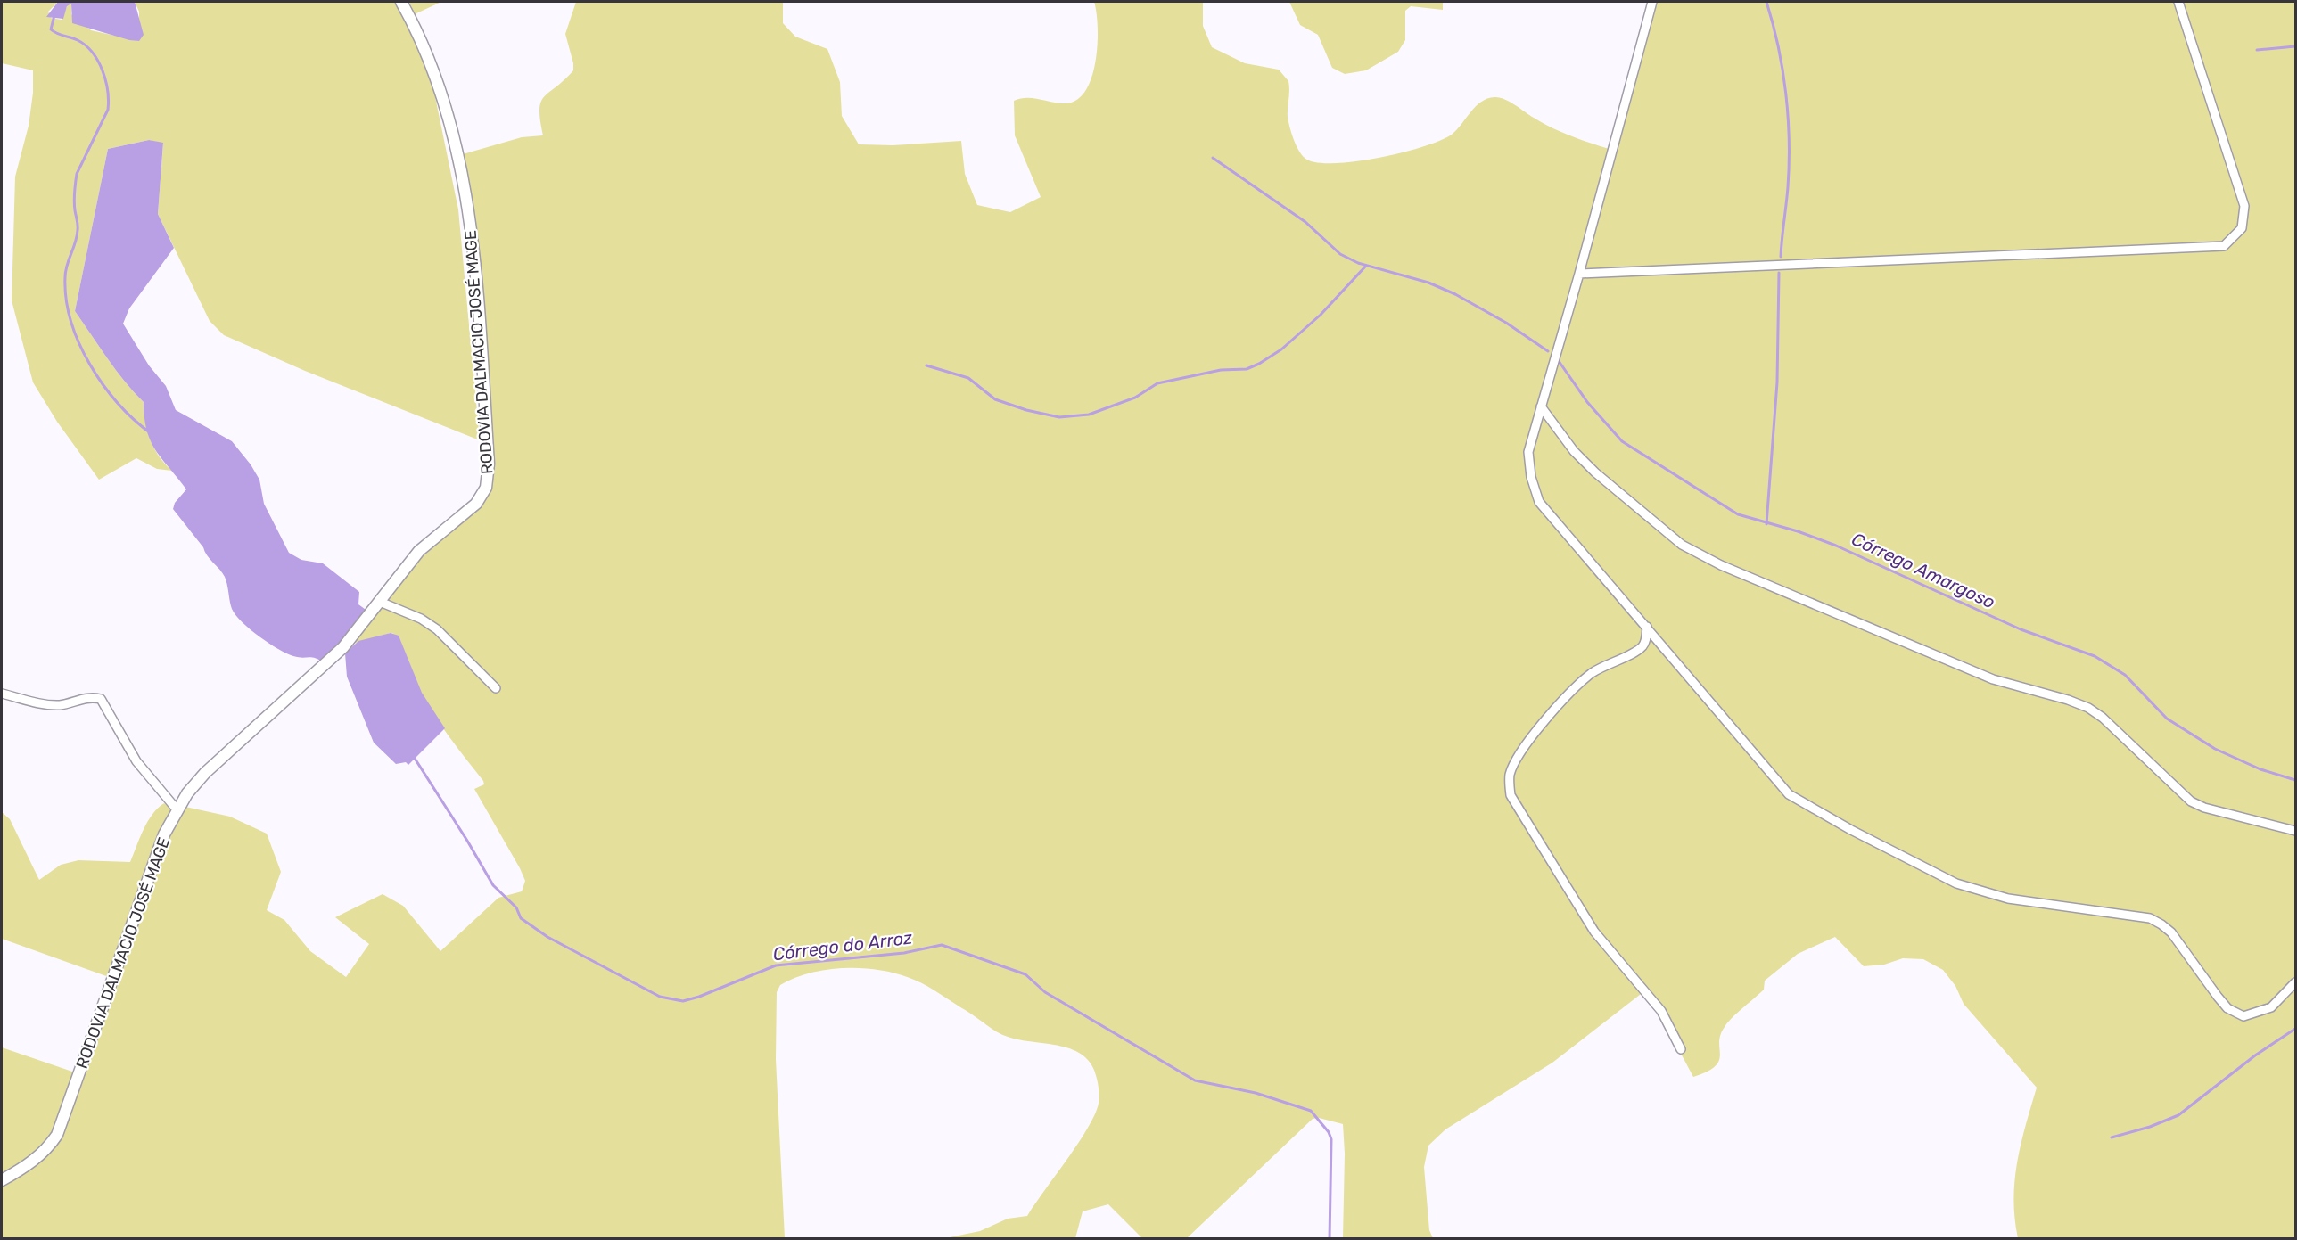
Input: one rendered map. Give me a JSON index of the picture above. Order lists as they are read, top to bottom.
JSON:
{
  "streets": {
    "street": ["RODOVIA DALMACIO JOSÉ MAGE"]
  },
  "water": ["Córrego Amargoso", "Córrego do Arroz"]
}
